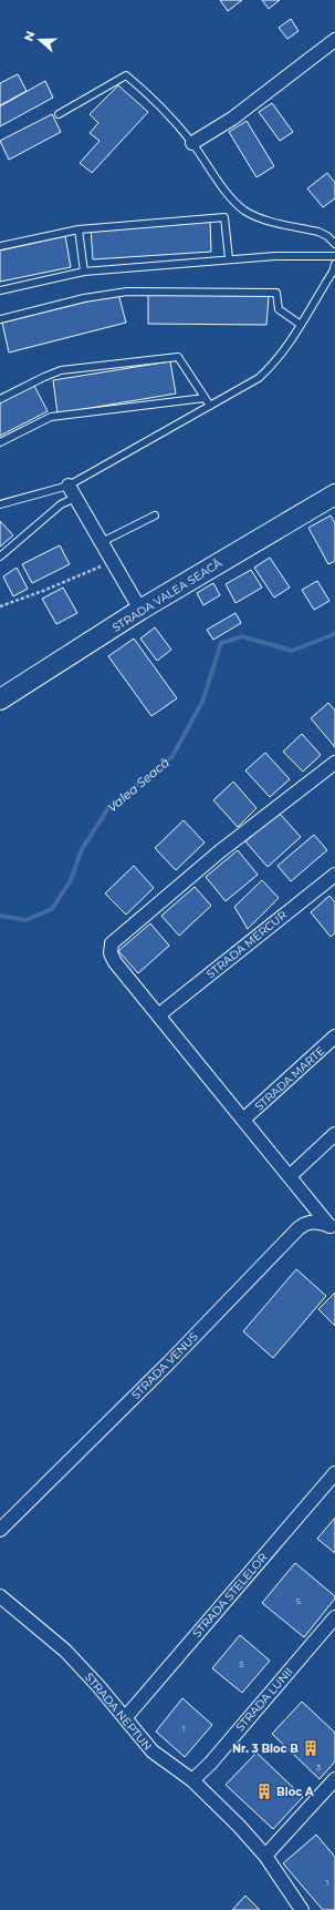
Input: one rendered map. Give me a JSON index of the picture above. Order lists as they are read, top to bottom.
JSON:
{
  "streets": {
    "main road": ["STRADA VALEA SEACĂ"],
    "street": [
      "STRADA MERCUR",
      "STRADA MARTE",
      "STRADA VENUS",
      "STRADA STELELOR",
      "STRADA LUNII",
      "STRADA NEPTUN"
    ]
  },
  "crossings": [
    ["STRADA STELELOR", "STRADA NEPTUN"],
    ["STRADA LUNII", "STRADA NEPTUN"]
  ],
  "water": ["Valea Seacă"],
  "places": {
    "building": ["Nr. 3 Bloc B", "Bloc A"]
  },
  "house_numbers": [
    "5",
    "3",
    "1",
    "3",
    "1"
  ],
  "north": "left"
}
